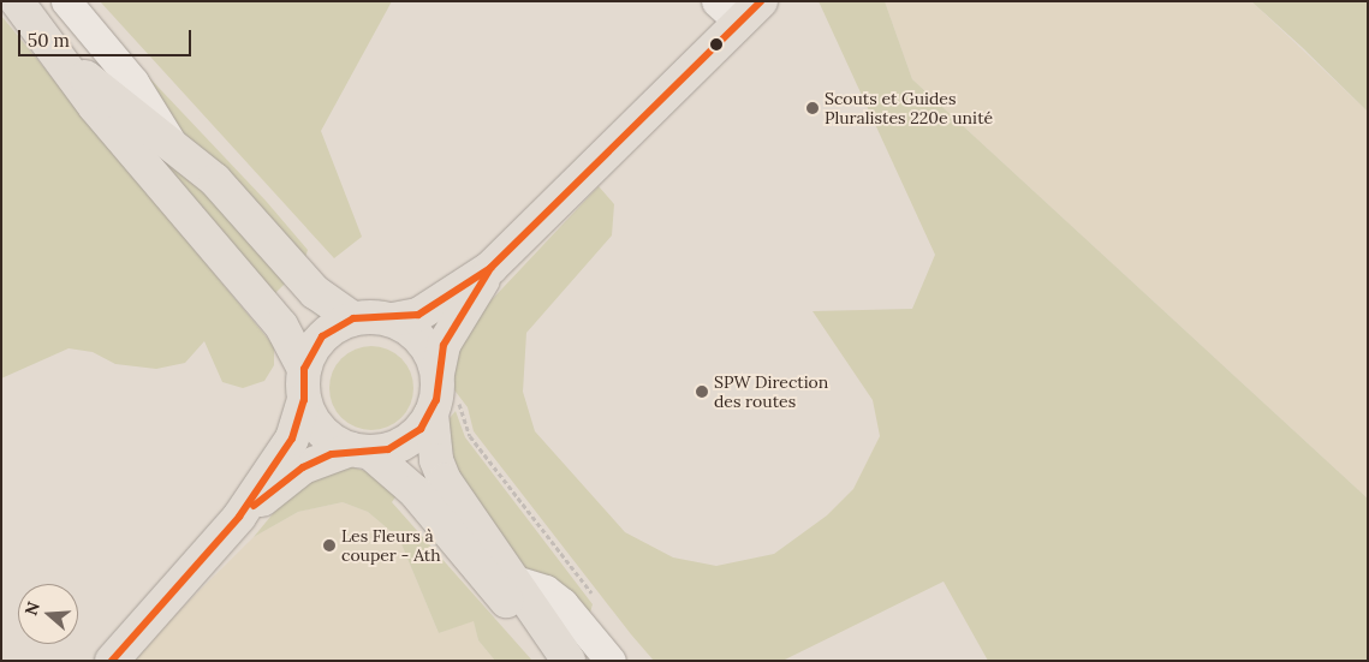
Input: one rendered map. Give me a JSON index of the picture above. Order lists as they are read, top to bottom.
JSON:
{
  "places": ["Scouts et Guides Pluralistes 220e unité", "SPW Direction des routes", "Les Fleurs à couper - Ath"],
  "scale_bar": "50 m",
  "north": "left"
}
